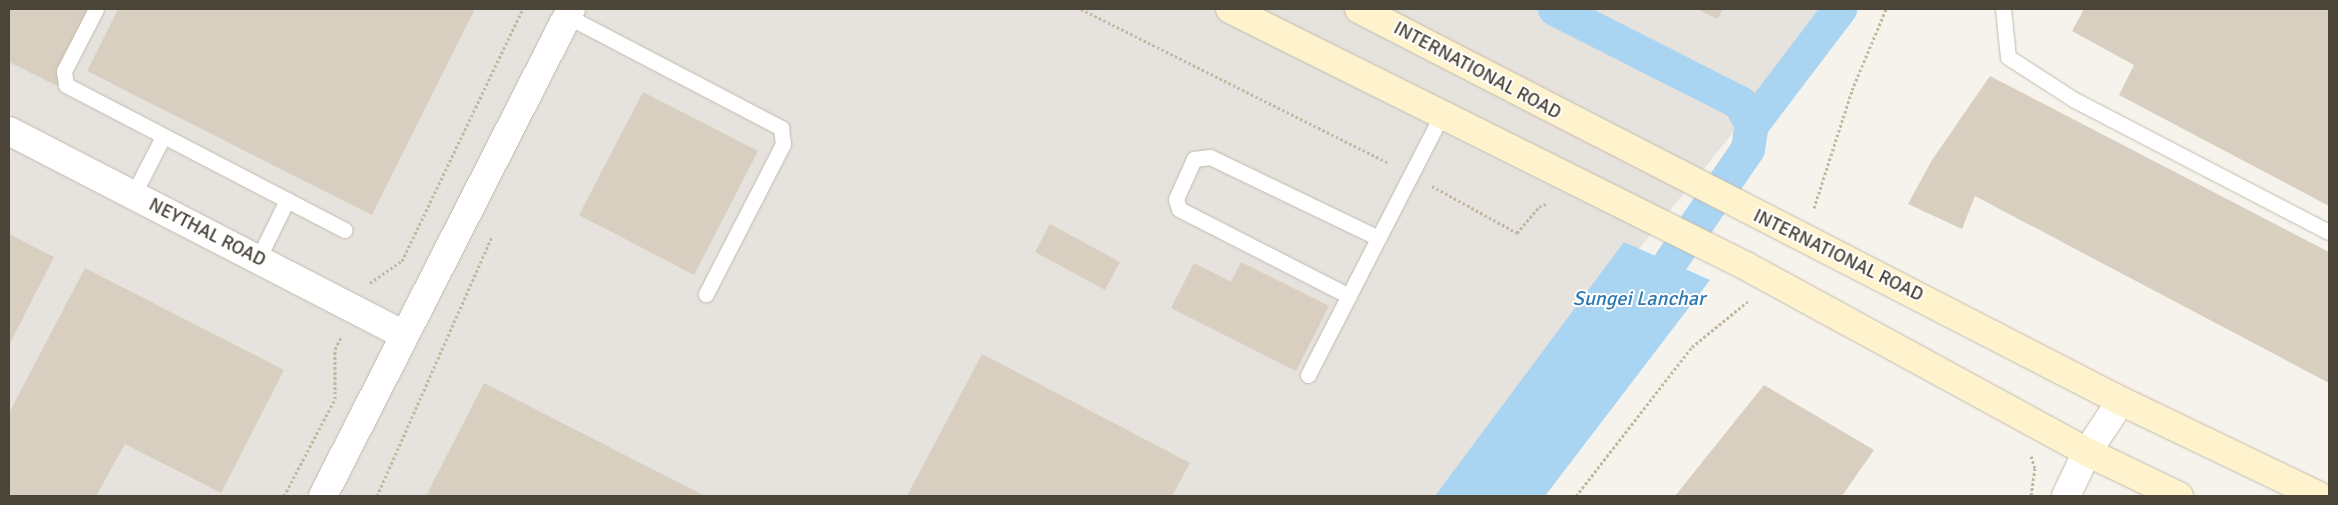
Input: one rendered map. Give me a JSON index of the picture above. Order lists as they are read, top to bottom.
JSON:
{
  "streets": {
    "main road": ["INTERNATIONAL ROAD"],
    "street": ["NEYTHAL ROAD"]
  },
  "water": ["Sungei Lanchar"]
}
